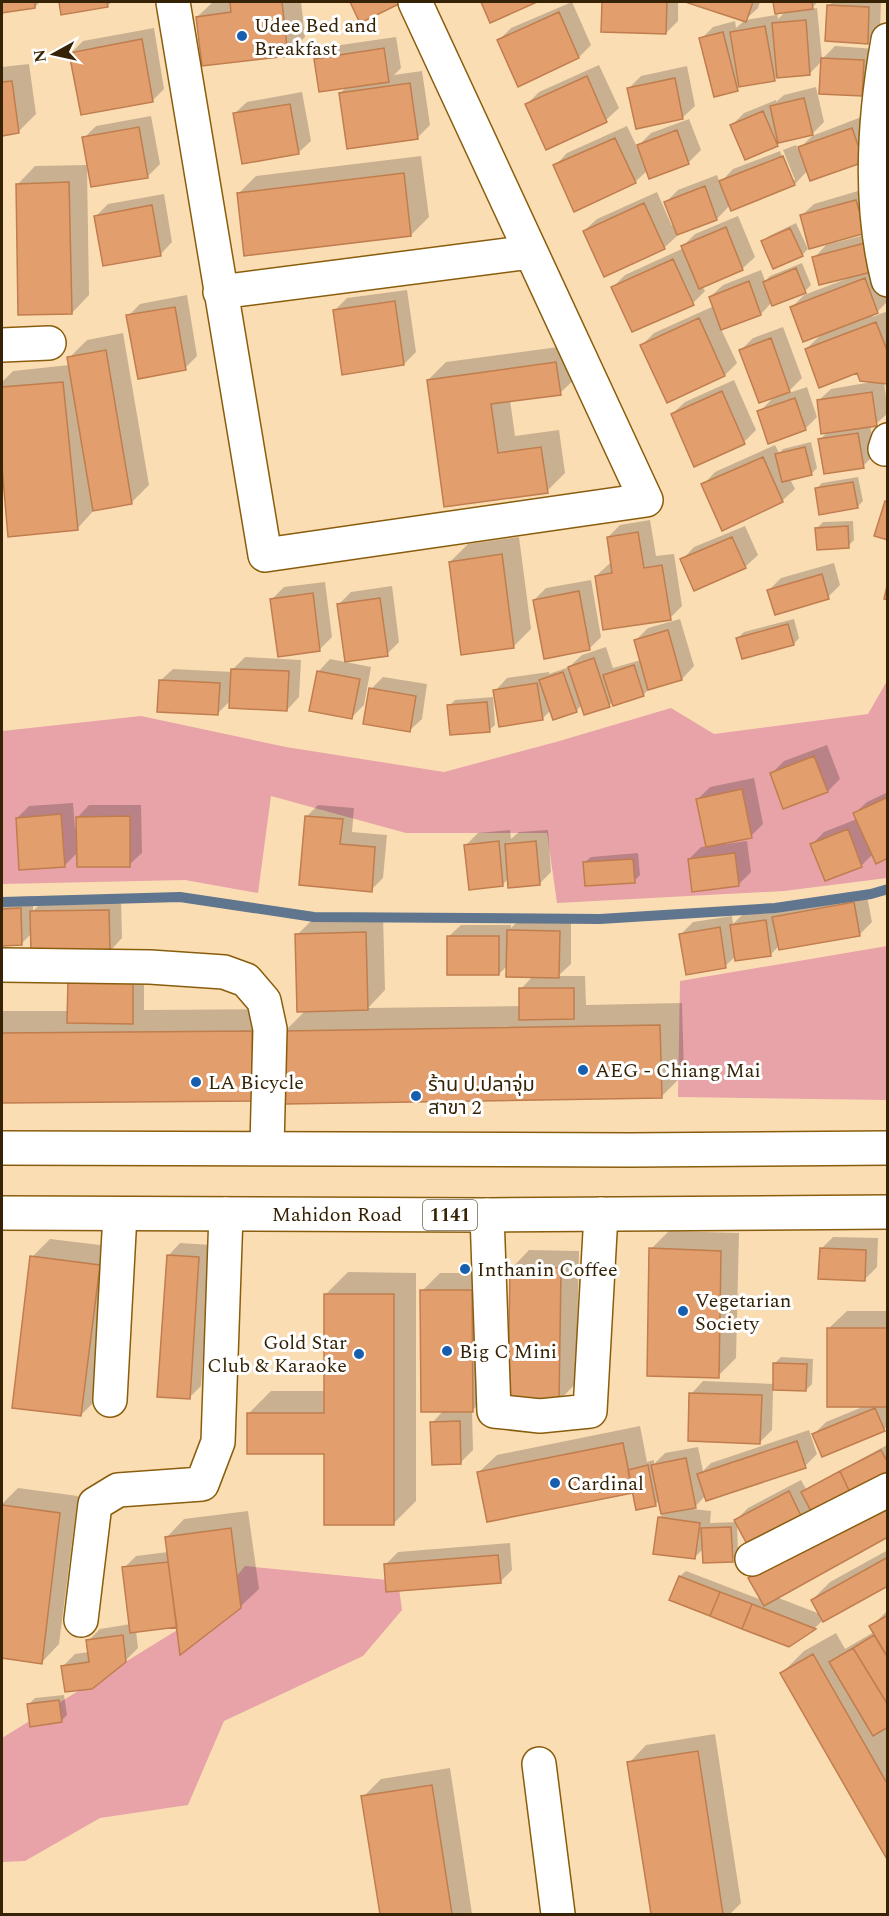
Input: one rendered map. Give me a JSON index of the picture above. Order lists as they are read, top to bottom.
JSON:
{
  "streets": {
    "street": ["Mahidon Road", "1141"]
  },
  "places": [
    "Udee Bed and Breakfast",
    "AEG - Chiang Mai",
    "LA Bicycle",
    "ร้าน ป.ปลาจุ่ม สาขา 2",
    "Inthanin Coffee",
    "Vegetarian Society",
    "Big C Mini",
    "Gold Star Club & Karaoke",
    "Cardinal"
  ],
  "north": "left"
}
